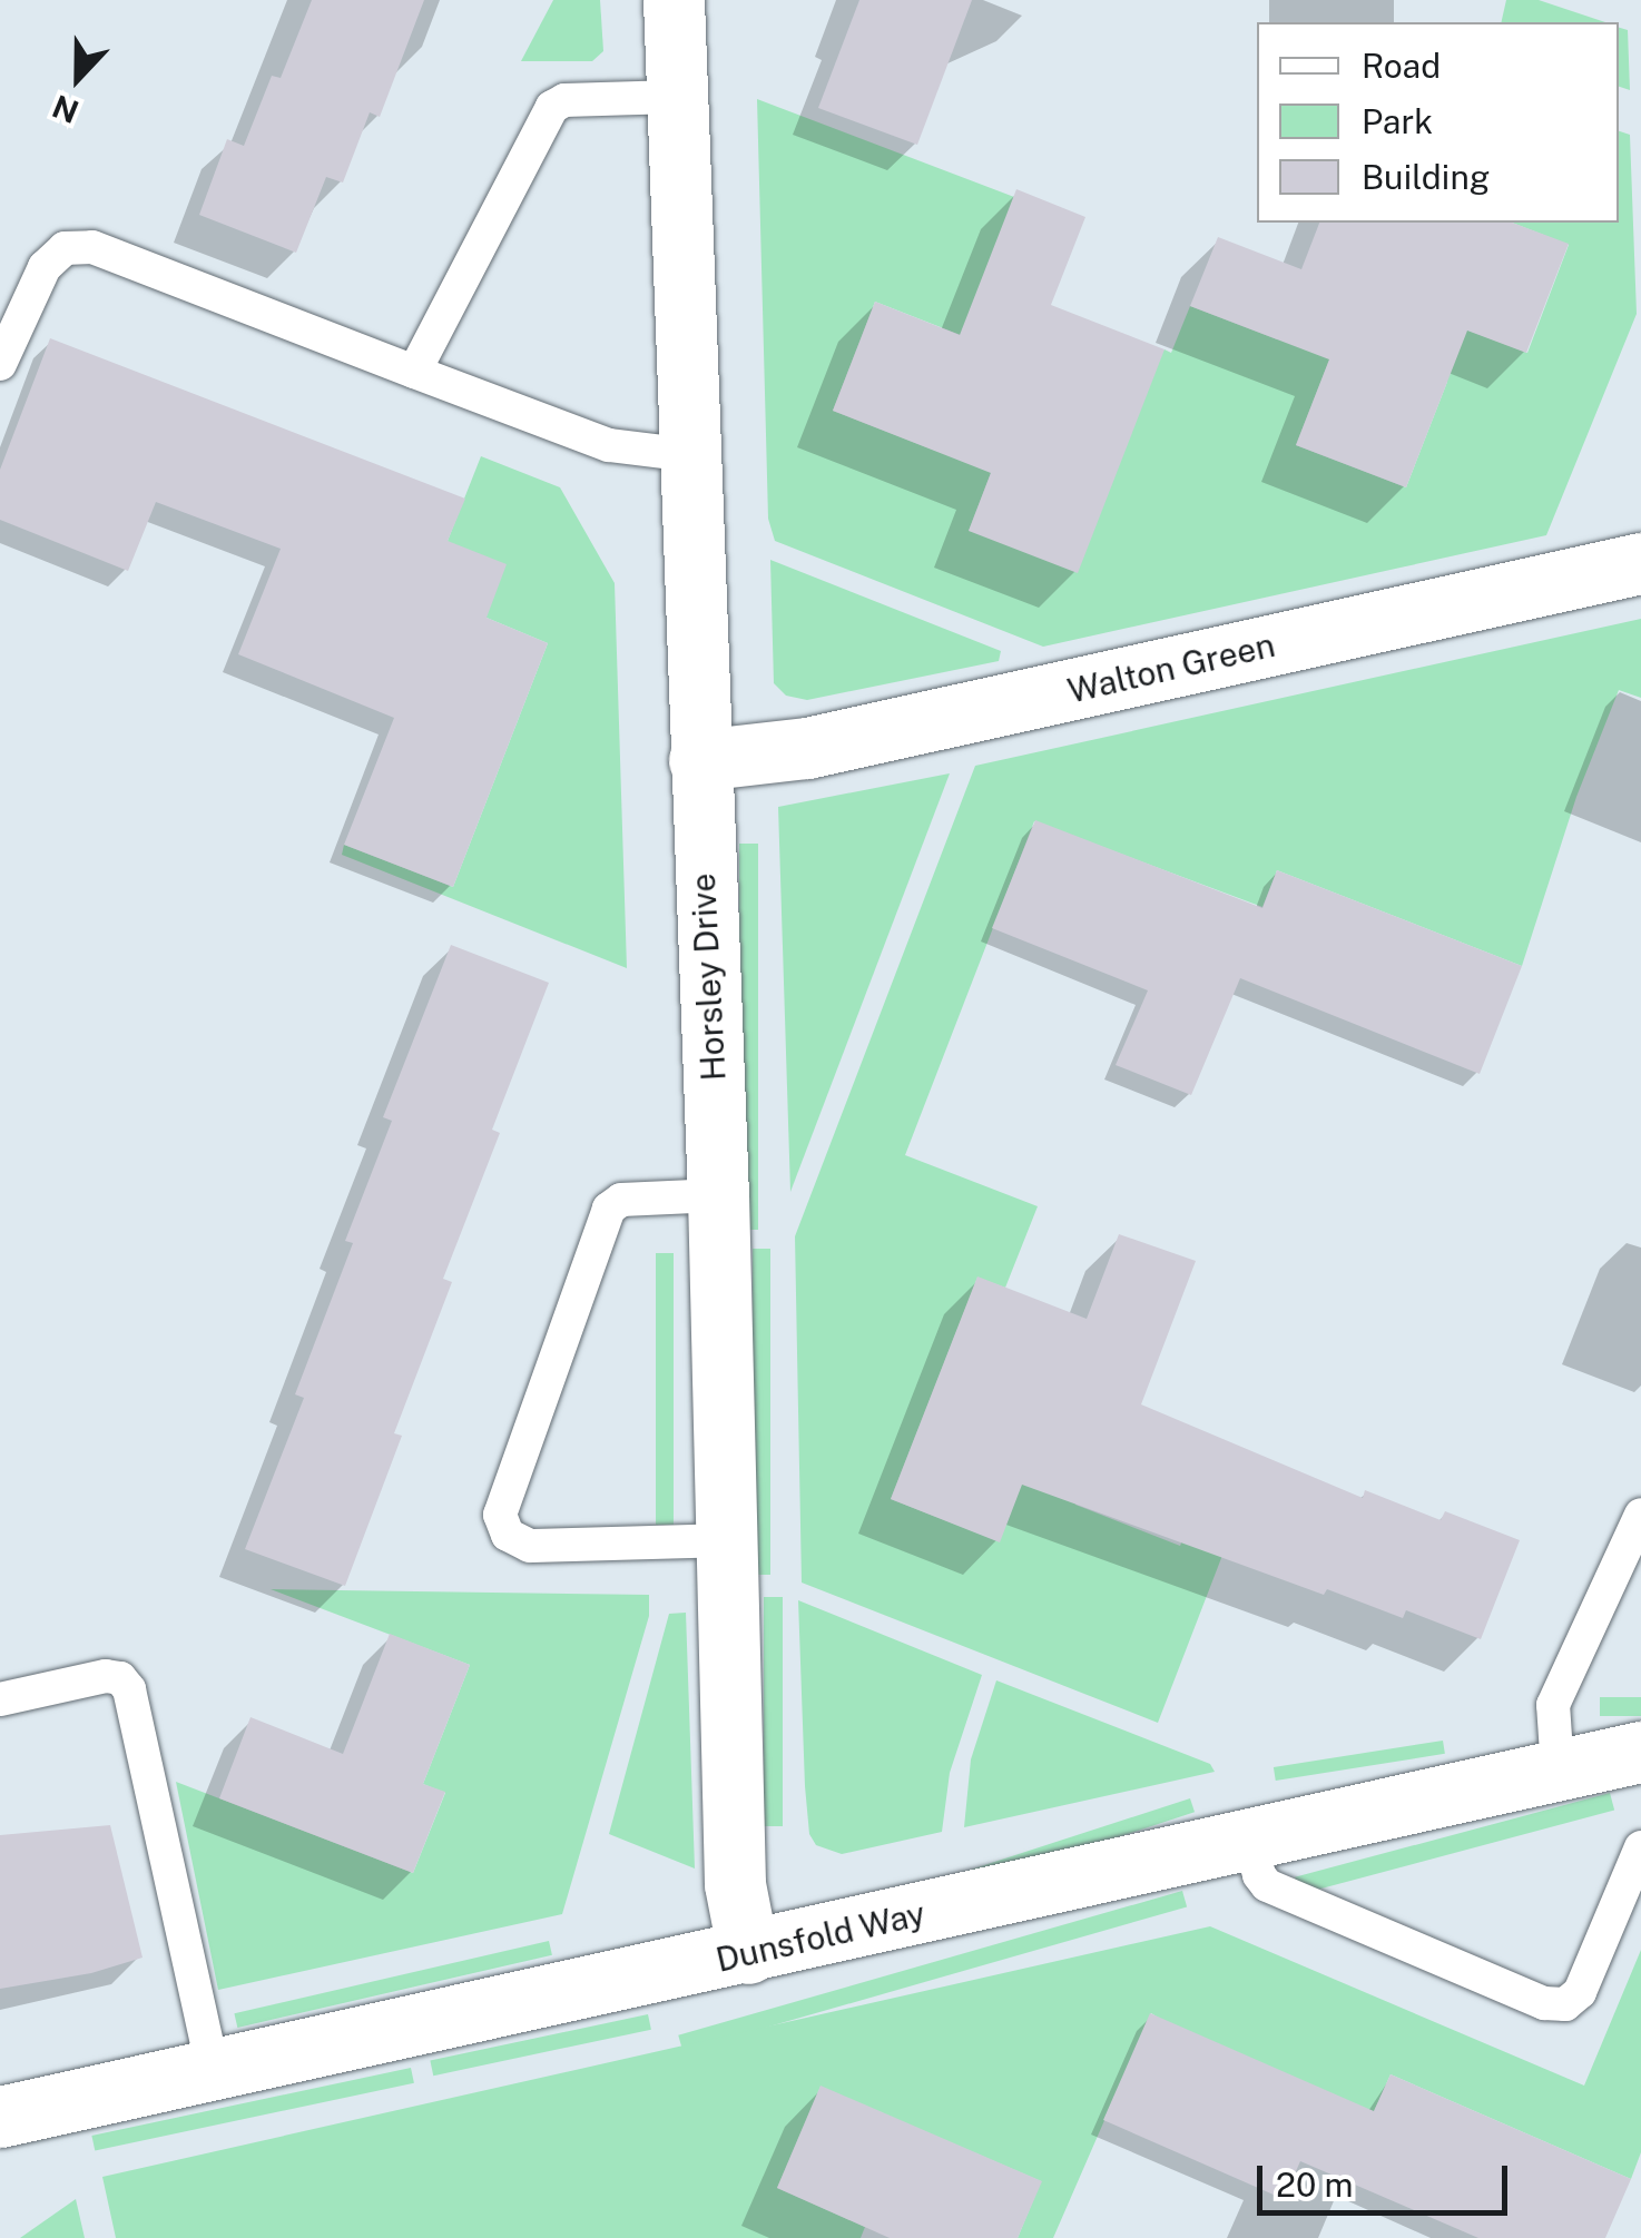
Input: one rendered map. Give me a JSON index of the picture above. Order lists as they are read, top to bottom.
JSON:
{
  "streets": {
    "street": ["Walton Green", "Horsley Drive", "Dunsfold Way"]
  },
  "crossings": [
    ["Walton Green", "Horsley Drive"],
    ["Horsley Drive", "Dunsfold Way"]
  ],
  "legend": ["Road", "Park", "Building"],
  "scale_bar": "20 m",
  "north": "bottom"
}
